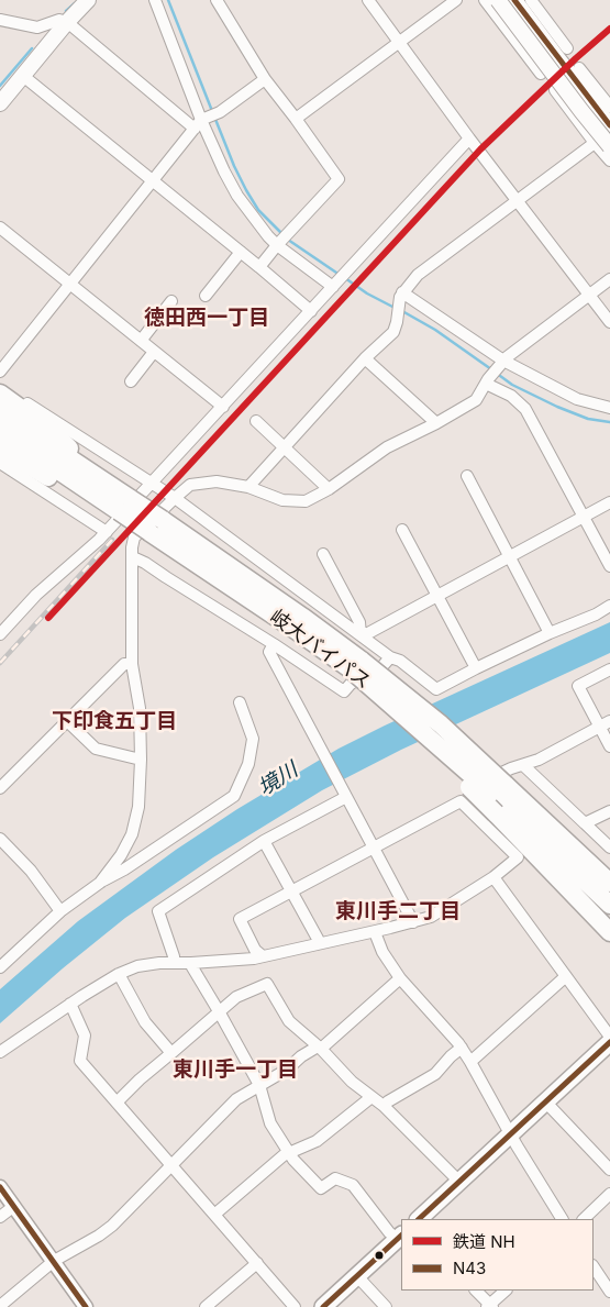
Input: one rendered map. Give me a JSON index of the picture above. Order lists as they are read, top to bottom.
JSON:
{
  "streets": {
    "highway": ["岐大バイパス"]
  },
  "districts": [
    "徳田西一丁目",
    "下印食五丁目",
    "東川手二丁目",
    "東川手一丁目"
  ],
  "water": ["境川"],
  "lines": ["transit line N43", "rail line NH"],
  "legend": ["鉄道 NH", "N43"]
}
